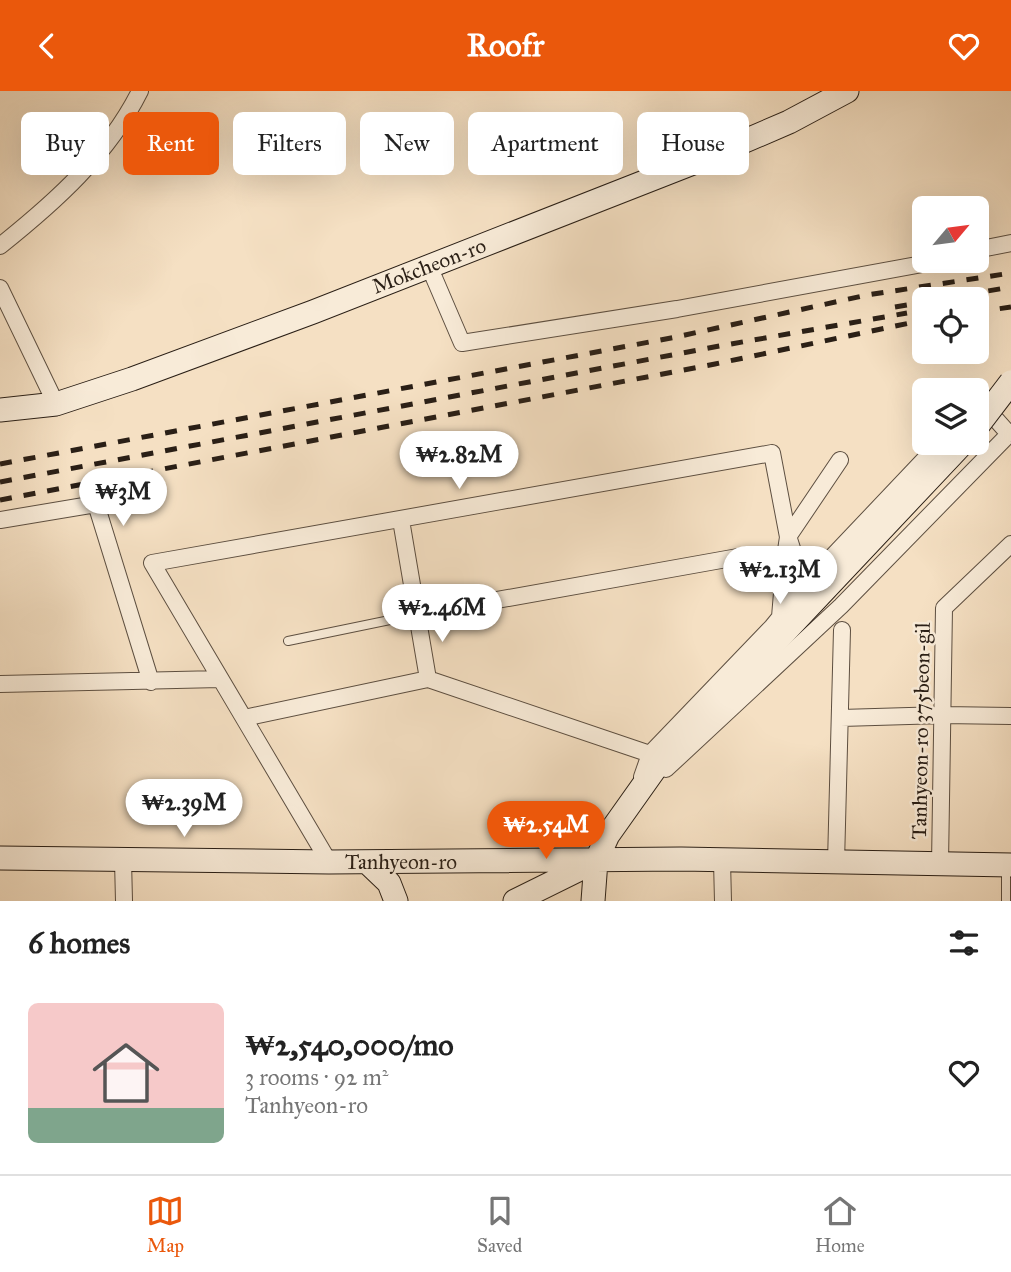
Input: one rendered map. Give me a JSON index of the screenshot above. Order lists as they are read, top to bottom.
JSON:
{
  "streets": {
    "street": ["Mokcheon-ro", "Tanhyeon-ro 375beon-gil", "Tanhyeon-ro"]
  },
  "crossings": [
    ["Tanhyeon-ro 375beon-gil", "Tanhyeon-ro"]
  ],
  "north": "top right",
  "page": {
    "header": "Roofr",
    "chip": [
      "Buy",
      "Rent",
      "Filters",
      "New",
      "Apartment",
      "House"
    ],
    "price": [
      "₩2.82M",
      "₩3M",
      "₩2.13M",
      "₩2.46M",
      "₩2.39M",
      "₩2.54M"
    ],
    "heading": "6 homes",
    "list": [
      {
        "name": "₩2,540,000/mo",
        "note": "3 rooms · 92 m² · Tanhyeon-ro"
      }
    ],
    "tabs": ["Map", "Saved", "Home"]
  }
}
